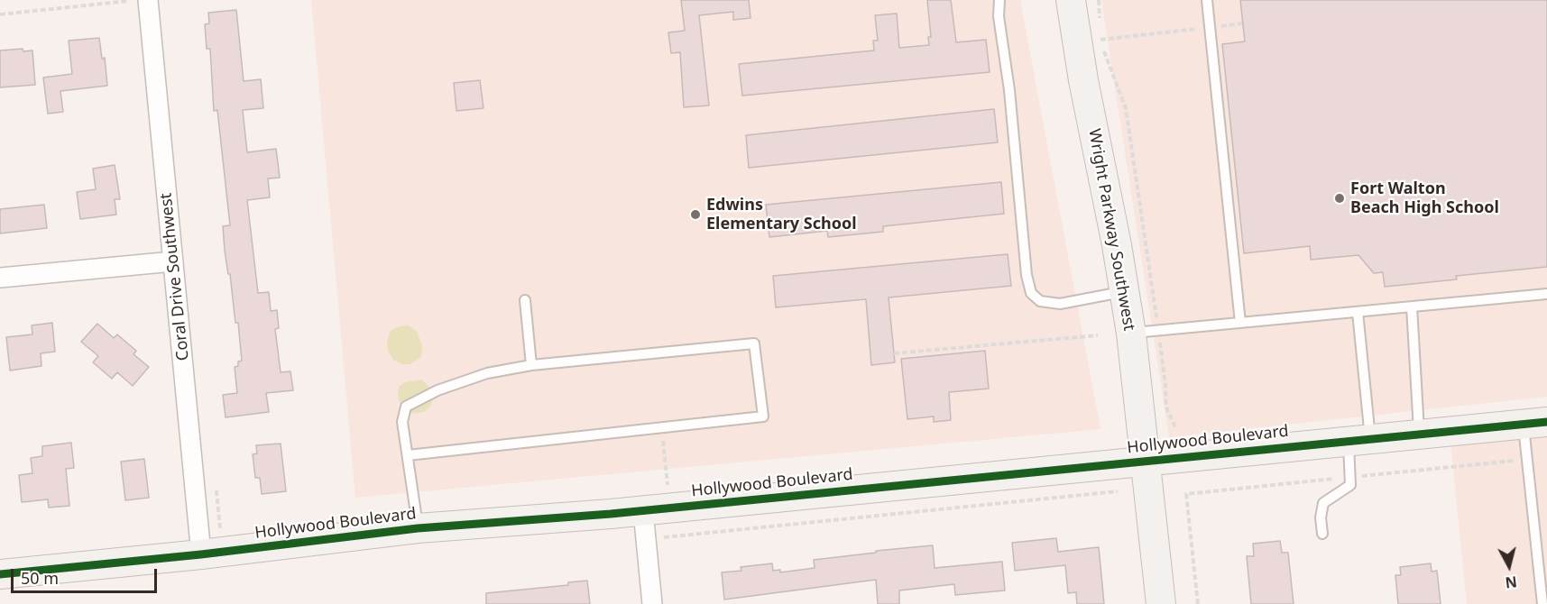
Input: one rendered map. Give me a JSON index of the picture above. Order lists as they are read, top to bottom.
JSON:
{
  "streets": {
    "street": ["Wright Parkway Southwest", "Coral Drive Southwest", "Hollywood Boulevard"]
  },
  "crossings": [
    ["Wright Parkway Southwest", "Hollywood Boulevard"],
    ["Coral Drive Southwest", "Hollywood Boulevard"]
  ],
  "places": ["Fort Walton Beach High School", "Edwins Elementary School"],
  "scale_bar": "50 m",
  "north": "bottom"
}
